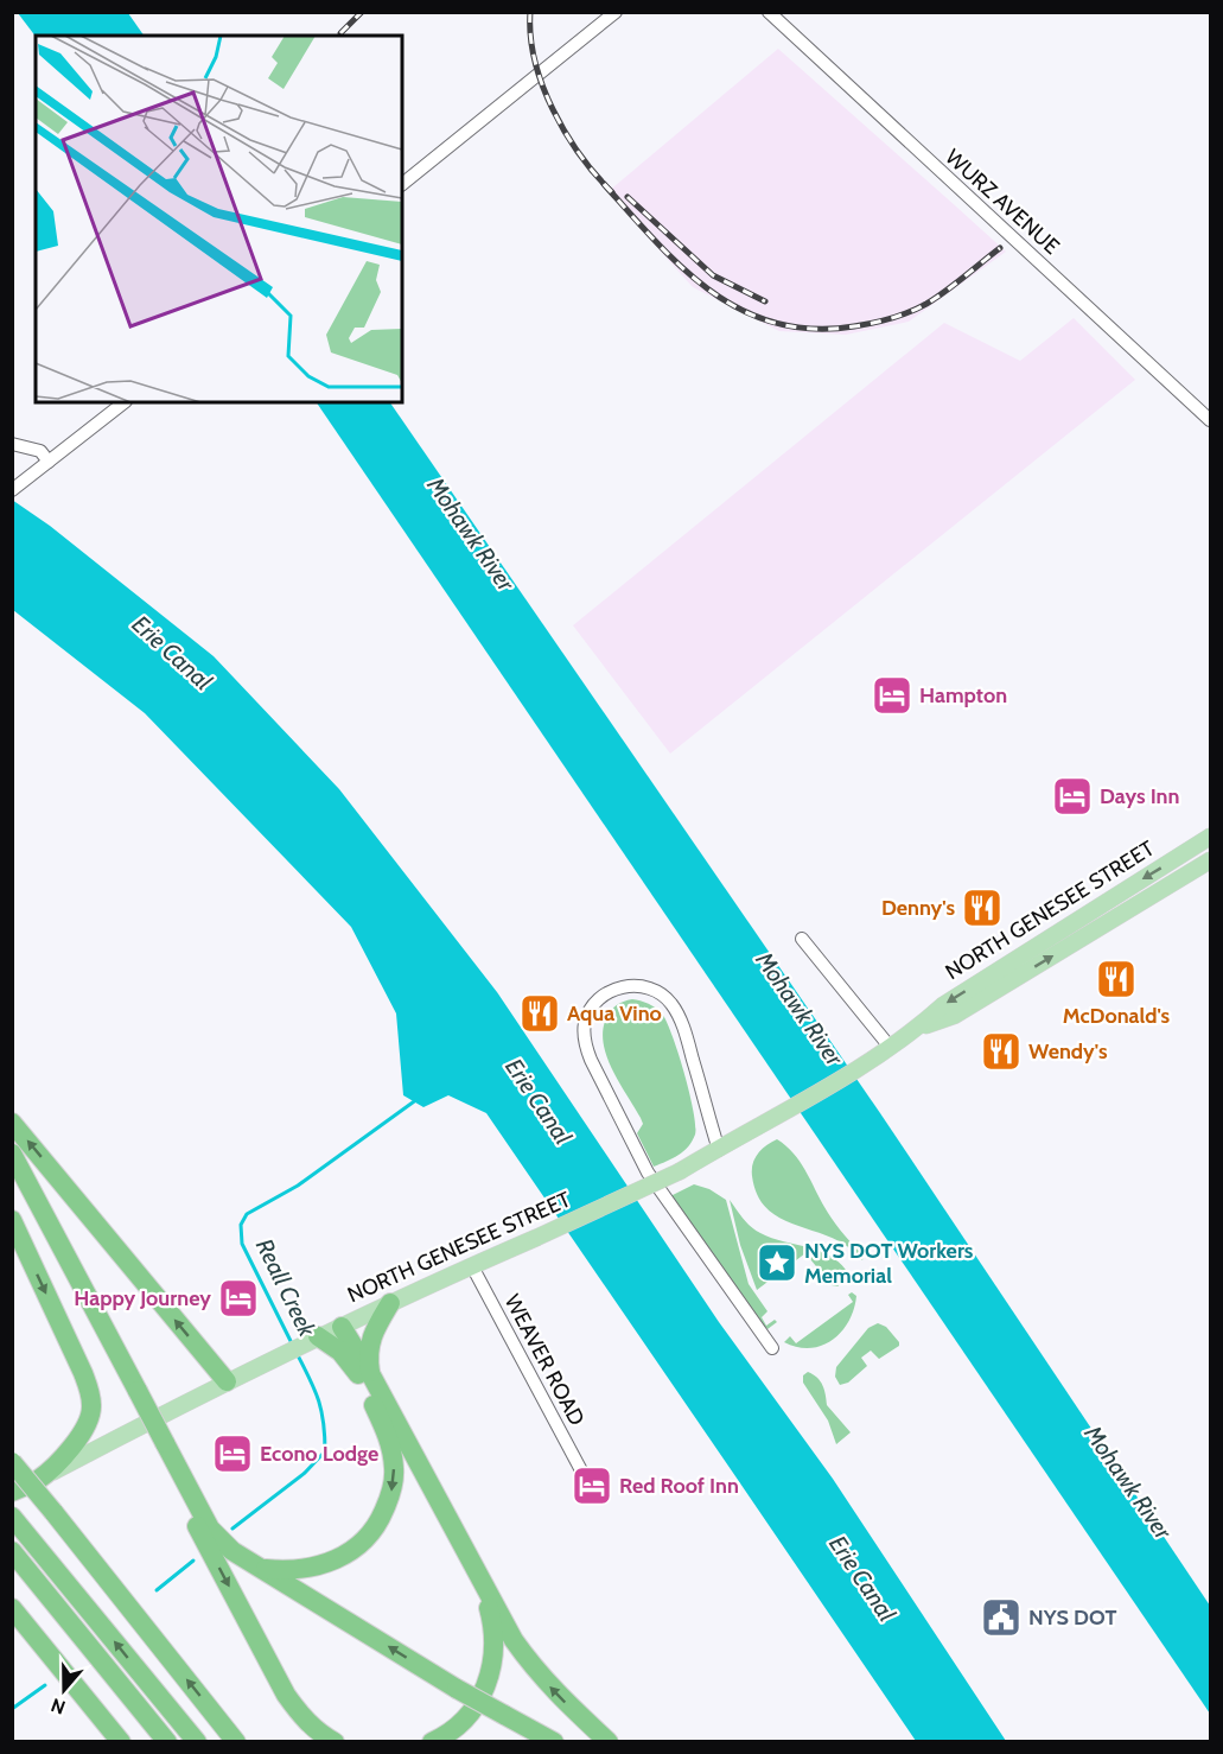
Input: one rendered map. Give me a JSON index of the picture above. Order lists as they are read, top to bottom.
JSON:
{
  "streets": {
    "highway": ["NORTH GENESEE STREET"],
    "street": ["WURZ AVENUE", "WEAVER ROAD"]
  },
  "crossings": [
    ["NORTH GENESEE STREET", "WEAVER ROAD"]
  ],
  "water": ["Mohawk River", "Erie Canal", "Reall Creek"],
  "places": {
    "hotel": [
      "Hampton",
      "Days Inn",
      "Happy Journey",
      "Econo Lodge",
      "Red Roof Inn"
    ],
    "restaurant": [
      "Denny's",
      "McDonald's",
      "Aqua Vino",
      "Wendy's"
    ],
    "place": ["NYS DOT Workers Memorial"],
    "public building": ["NYS DOT"]
  },
  "north": "bottom"
}
